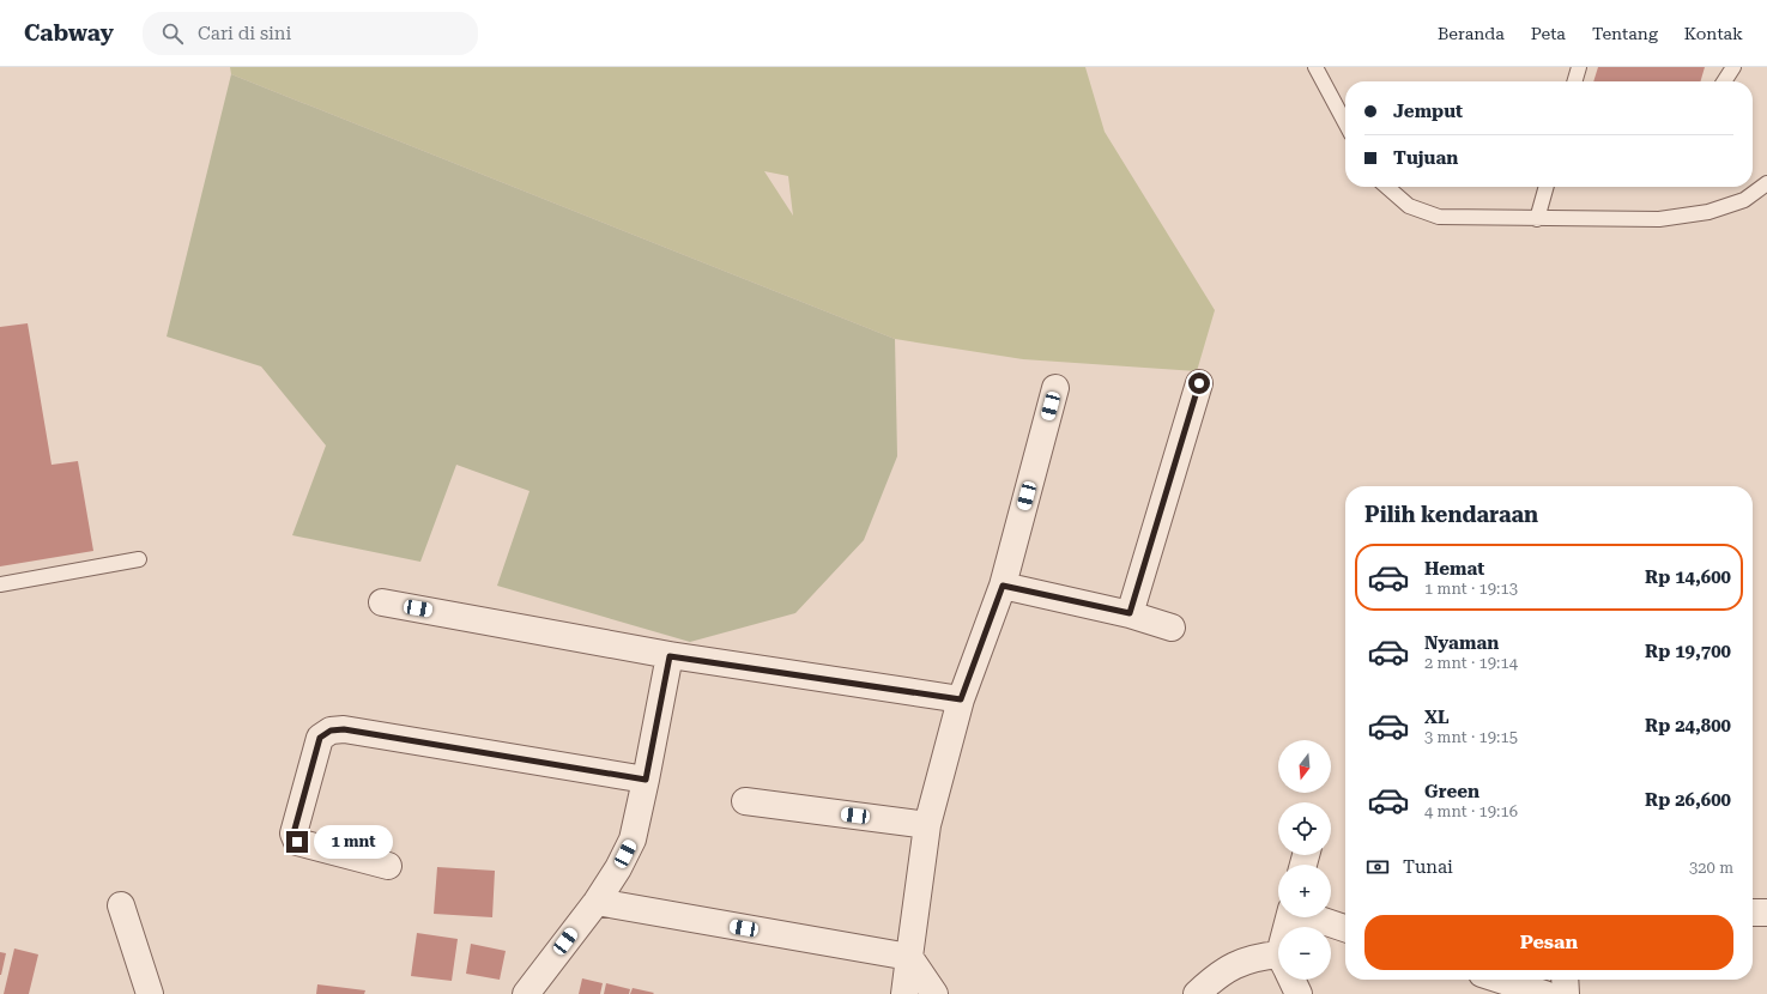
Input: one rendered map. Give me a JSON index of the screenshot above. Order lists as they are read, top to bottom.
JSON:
{
  "north": "bottom",
  "page": {
    "header": "Cabway",
    "search": "Cari di sini",
    "nav": [
      "Beranda",
      "Peta",
      "Tentang",
      "Kontak"
    ],
    "banner": ["Jemput", "Tujuan"],
    "heading": "Pilih kendaraan",
    "list": [
      {
        "name": "Hemat",
        "note": "1 mnt · 19:13",
        "value": "Rp 14,600"
      },
      {
        "name": "Nyaman",
        "note": "2 mnt · 19:14",
        "value": "Rp 19,700"
      },
      {
        "name": "XL",
        "note": "3 mnt · 19:15",
        "value": "Rp 24,800"
      },
      {
        "name": "Green",
        "note": "4 mnt · 19:16",
        "value": "Rp 26,600"
      }
    ],
    "map_buttons": ["+", "−"],
    "bubble": "1 mnt",
    "pay": ["Tunai", "320 m"],
    "buttons": "Pesan"
  }
}
